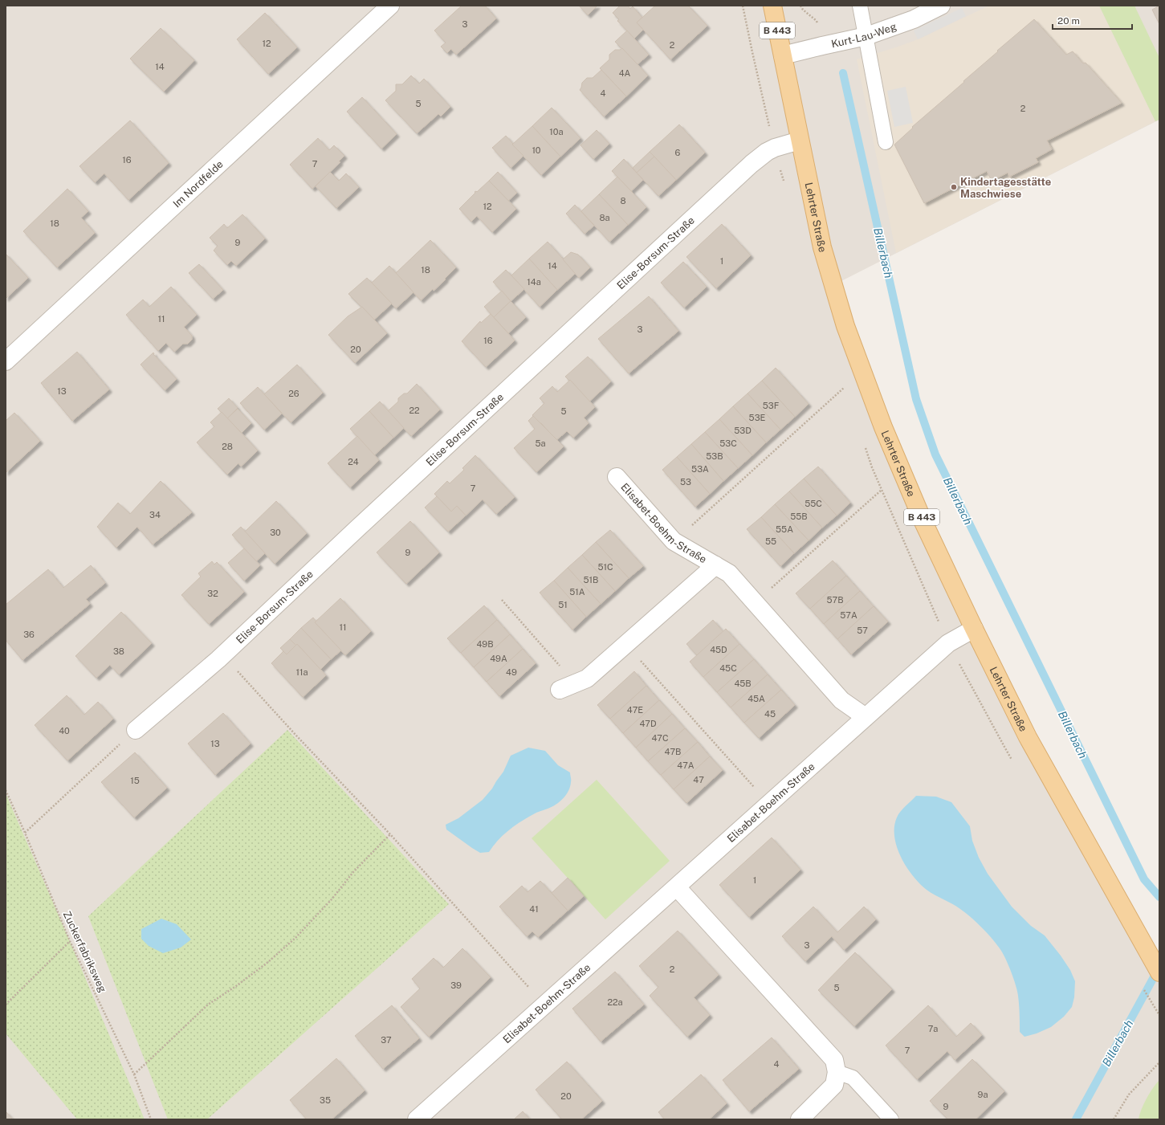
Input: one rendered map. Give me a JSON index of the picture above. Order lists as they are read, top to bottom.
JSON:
{
  "streets": {
    "main road": ["B 443", "Lehrter Straße"],
    "street": [
      "Kurt-Lau-Weg",
      "Im Nordfelde",
      "Elise-Borsum-Straße",
      "Elisabet-Boehm-Straße"
    ],
    "path": ["Zuckerfabriksweg"]
  },
  "crossings": [
    ["Kurt-Lau-Weg", "Lehrter Straße"],
    ["Lehrter Straße", "Elise-Borsum-Straße"],
    ["Lehrter Straße", "Elisabet-Boehm-Straße"]
  ],
  "water": ["Billerbach"],
  "places": ["Kindertagesstätte Maschwiese"],
  "house_numbers": [
    "3",
    "12",
    "2",
    "14",
    "4A",
    "4",
    "5",
    "2",
    "10a",
    "10",
    "6",
    "16",
    "7",
    "8",
    "12",
    "8a",
    "18",
    "9",
    "1",
    "14",
    "18",
    "14a",
    "11",
    "3",
    "16",
    "20",
    "13",
    "26",
    "53F",
    "22",
    "5",
    "53E",
    "53D",
    "5a",
    "53C",
    "28",
    "53B",
    "24",
    "53A",
    "53",
    "7",
    "55C",
    "34",
    "55B",
    "55A",
    "30",
    "55",
    "9",
    "51C",
    "51B",
    "51A",
    "32",
    "57B",
    "51",
    "57A",
    "11",
    "57",
    "36",
    "49B",
    "45D",
    "38",
    "49A",
    "45C",
    "11a",
    "49",
    "45B",
    "45A",
    "47E",
    "45",
    "47D",
    "40",
    "47C",
    "13",
    "47B",
    "47A",
    "47",
    "15",
    "1",
    "41",
    "3",
    "2",
    "39",
    "5",
    "22a",
    "7a",
    "37",
    "7",
    "4",
    "9a",
    "20",
    "35",
    "9"
  ],
  "scale_bar": "20 m"
}
